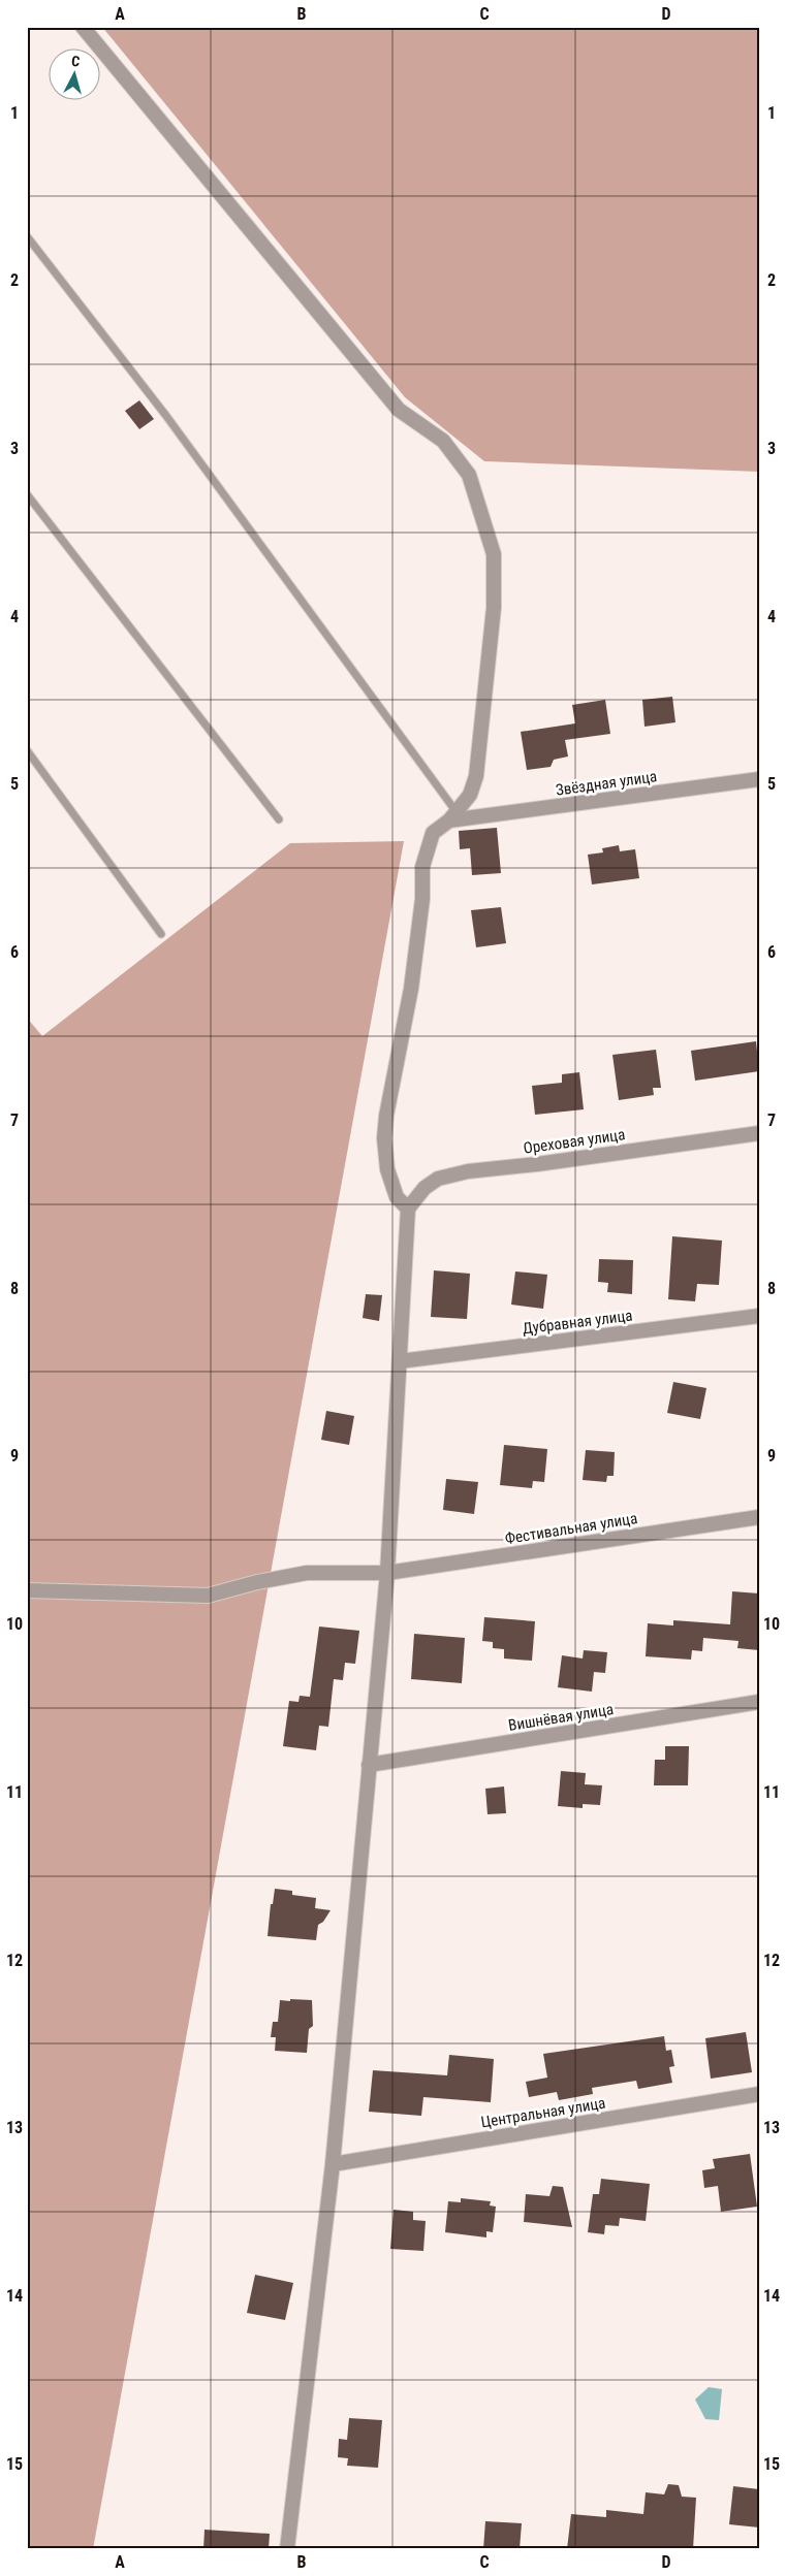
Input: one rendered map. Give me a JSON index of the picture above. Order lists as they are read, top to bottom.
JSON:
{
  "streets": {
    "street": [
      "Звёздная улица",
      "Ореховая улица",
      "Дубравная улица",
      "Фестивальная улица",
      "Вишнёвая улица",
      "Центральная улица"
    ]
  },
  "north": "top",
  "grid": {
    "columns": [
      "A",
      "B",
      "C",
      "D"
    ],
    "rows": [
      "1",
      "2",
      "3",
      "4",
      "5",
      "6",
      "7",
      "8",
      "9",
      "10",
      "11",
      "12",
      "13",
      "14",
      "15"
    ]
  }
}
